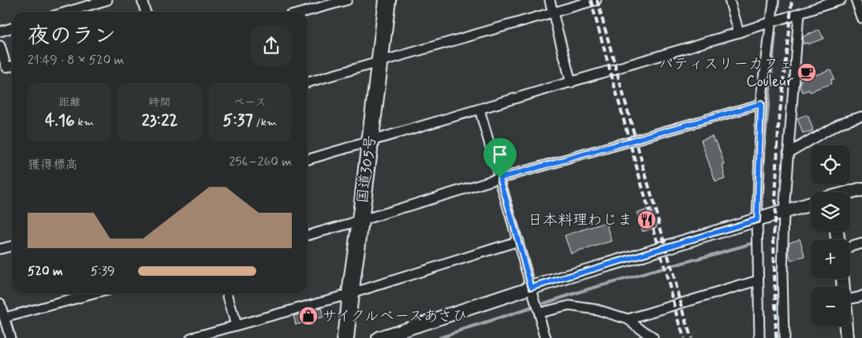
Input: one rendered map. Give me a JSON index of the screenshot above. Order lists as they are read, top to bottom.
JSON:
{
  "streets": {
    "highway": ["国道305号"]
  },
  "places": {
    "cafe": ["パティスリーカフェ Couleur"],
    "restaurant": ["日本料理わじま"],
    "shop": ["サイクルベースあさひ"]
  },
  "page": {
    "heading": ["夜のラン", "21:49 · 8 × 520 m"],
    "stats": [
      ["距離", "4.16 km"],
      ["時間", "23:22"],
      ["ペース", "5:37 /km"]
    ],
    "map_buttons": ["+", "−"],
    "chart": ["獲得標高", "256–260 m"],
    "list": [
      {
        "name": "520 m",
        "note": "5:39"
      }
    ]
  }
}
